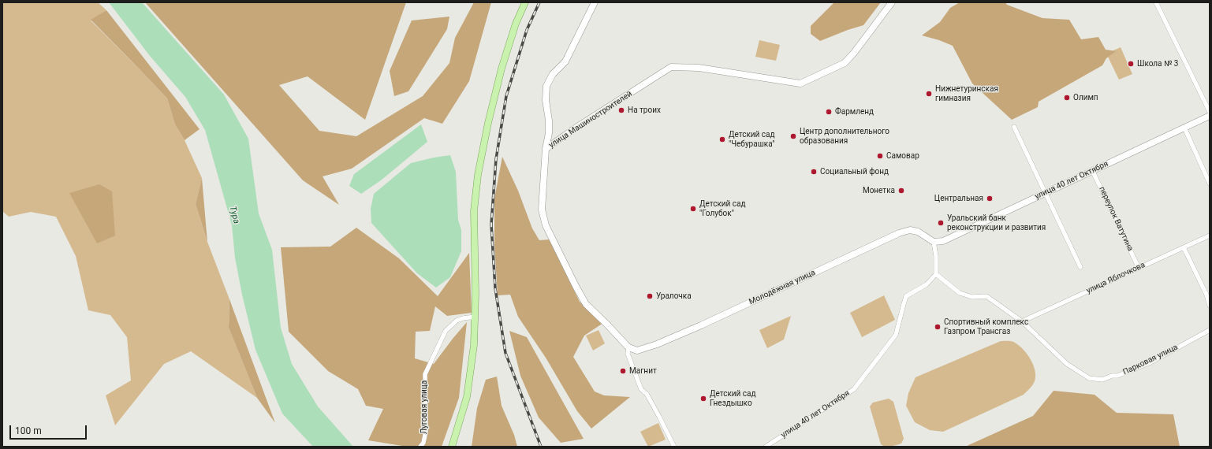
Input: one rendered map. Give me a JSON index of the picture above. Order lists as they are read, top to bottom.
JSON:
{
  "streets": {
    "street": [
      "улица Машиностроителей",
      "улица 40 лет Октября",
      "переулок Ватутина",
      "улица Яблочкова",
      "Молодёжная улица",
      "Парковая улица",
      "Луговая улица"
    ]
  },
  "crossings": [
    ["улица Машиностроителей", "Молодёжная улица"],
    ["улица 40 лет Октября", "переулок Ватутина"],
    ["улица 40 лет Октября", "Молодёжная улица"],
    ["переулок Ватутина", "улица Яблочкова"],
    ["улица Яблочкова", "Парковая улица"]
  ],
  "water": ["Тура"],
  "places": [
    "Школа № 3",
    "Нижнетуринская гимназия",
    "Олимп",
    "На троих",
    "Фармленд",
    "Центр дополнительного образования",
    "Детский сад \"Чебурашка\"",
    "Самовар",
    "Социальный фонд",
    "Монетка",
    "Центральная",
    "Детский сад \"Голубок\"",
    "Уральский банк реконструкции и развития",
    "Уралочка",
    "Спортивный комплекс Газпром Трансгаз",
    "Магнит",
    "Детский сад Гнездышко"
  ],
  "scale_bar": "100 m"
}
